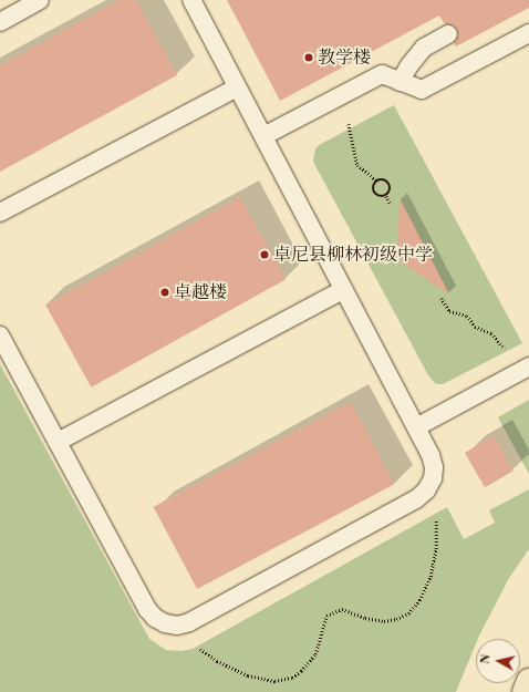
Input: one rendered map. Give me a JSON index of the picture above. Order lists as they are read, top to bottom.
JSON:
{
  "places": ["教学楼", "卓尼县柳林初级中学", "卓越楼"],
  "north": "left"
}
